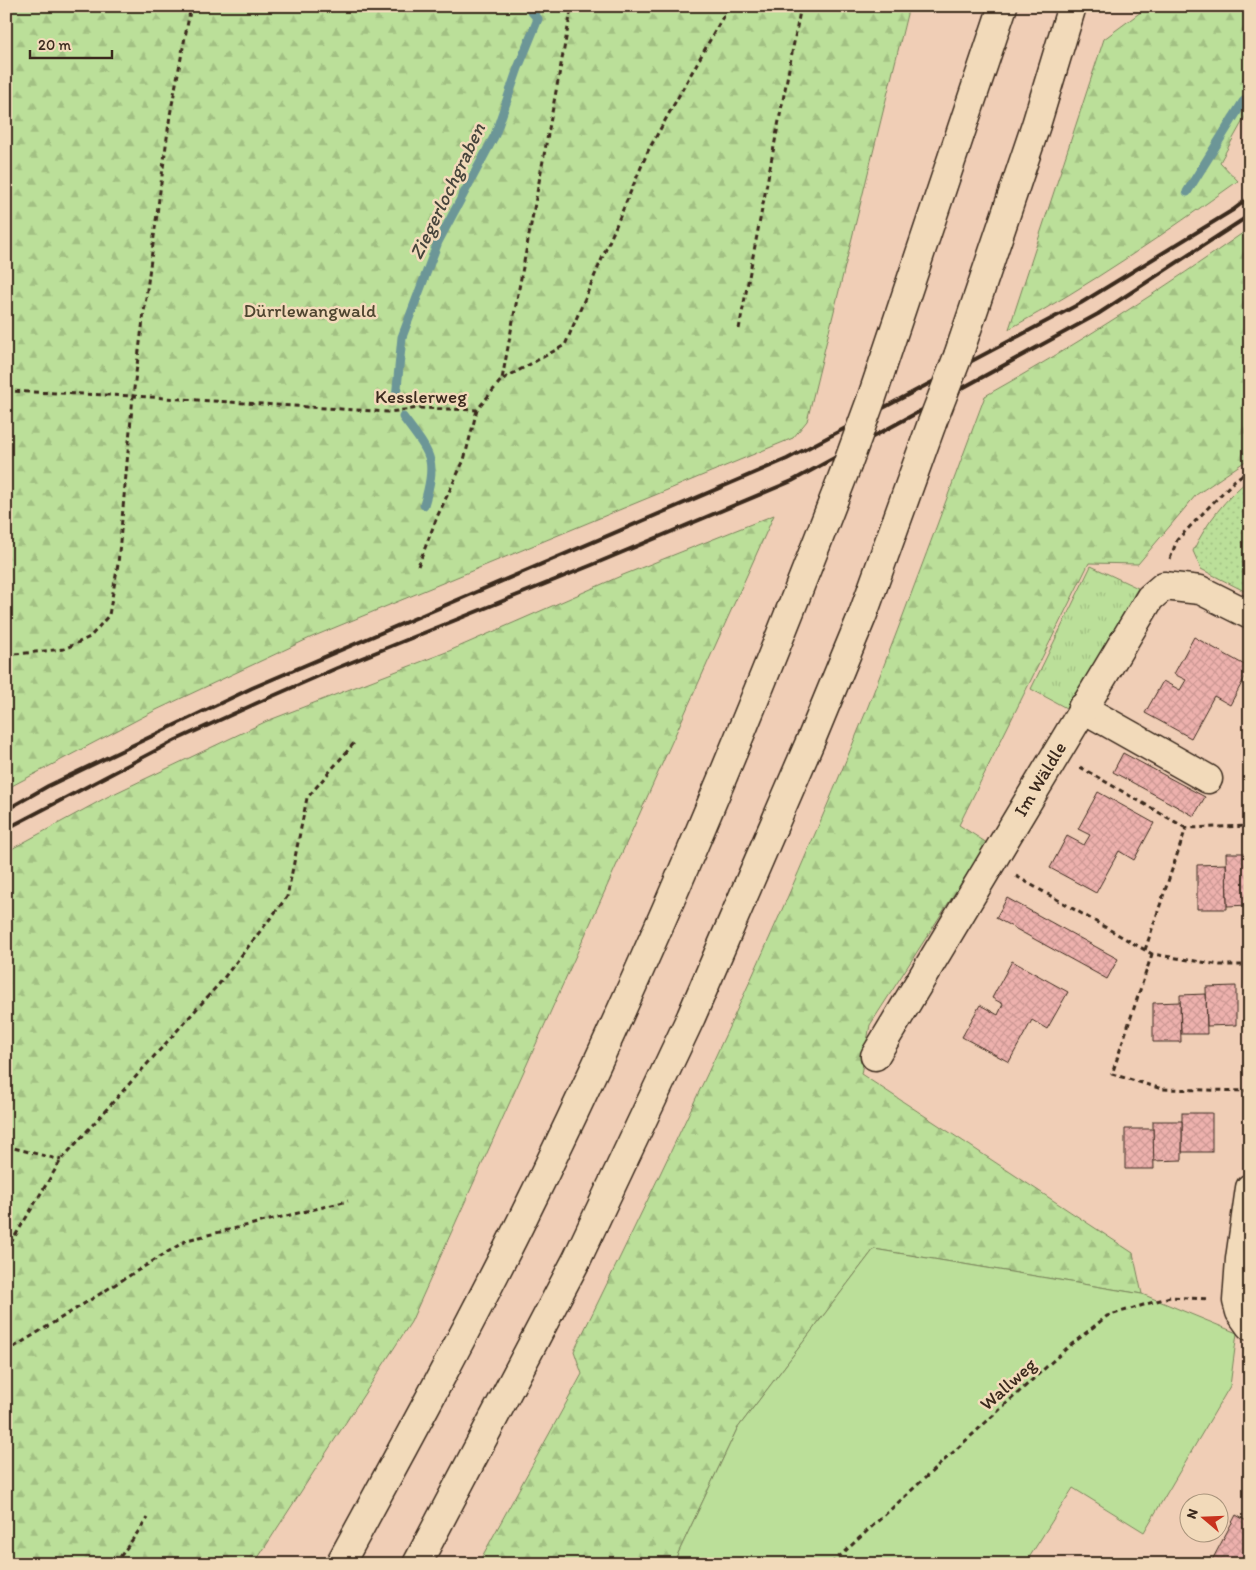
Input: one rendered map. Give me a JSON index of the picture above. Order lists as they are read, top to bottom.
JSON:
{
  "streets": {
    "main road": ["Im Wäldle"],
    "path": ["Kesslerweg", "Wallweg"]
  },
  "water": ["Ziegerlochgraben"],
  "parks": ["Dürrlewangwald"],
  "scale_bar": "20 m",
  "north": "left"
}
